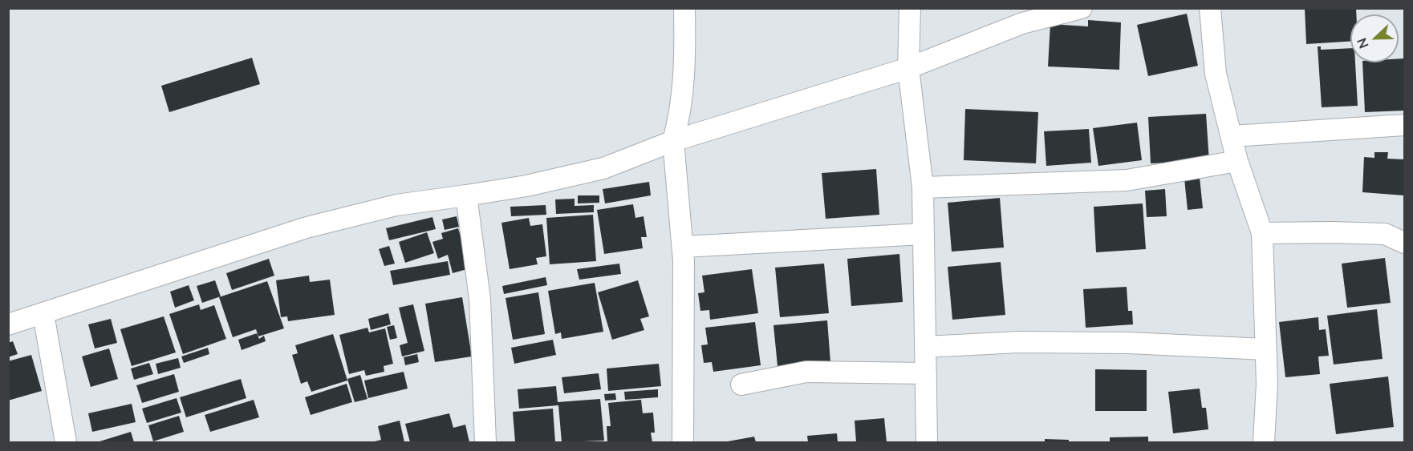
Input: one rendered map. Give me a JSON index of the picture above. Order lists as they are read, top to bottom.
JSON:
{
  "north": "left"
}
